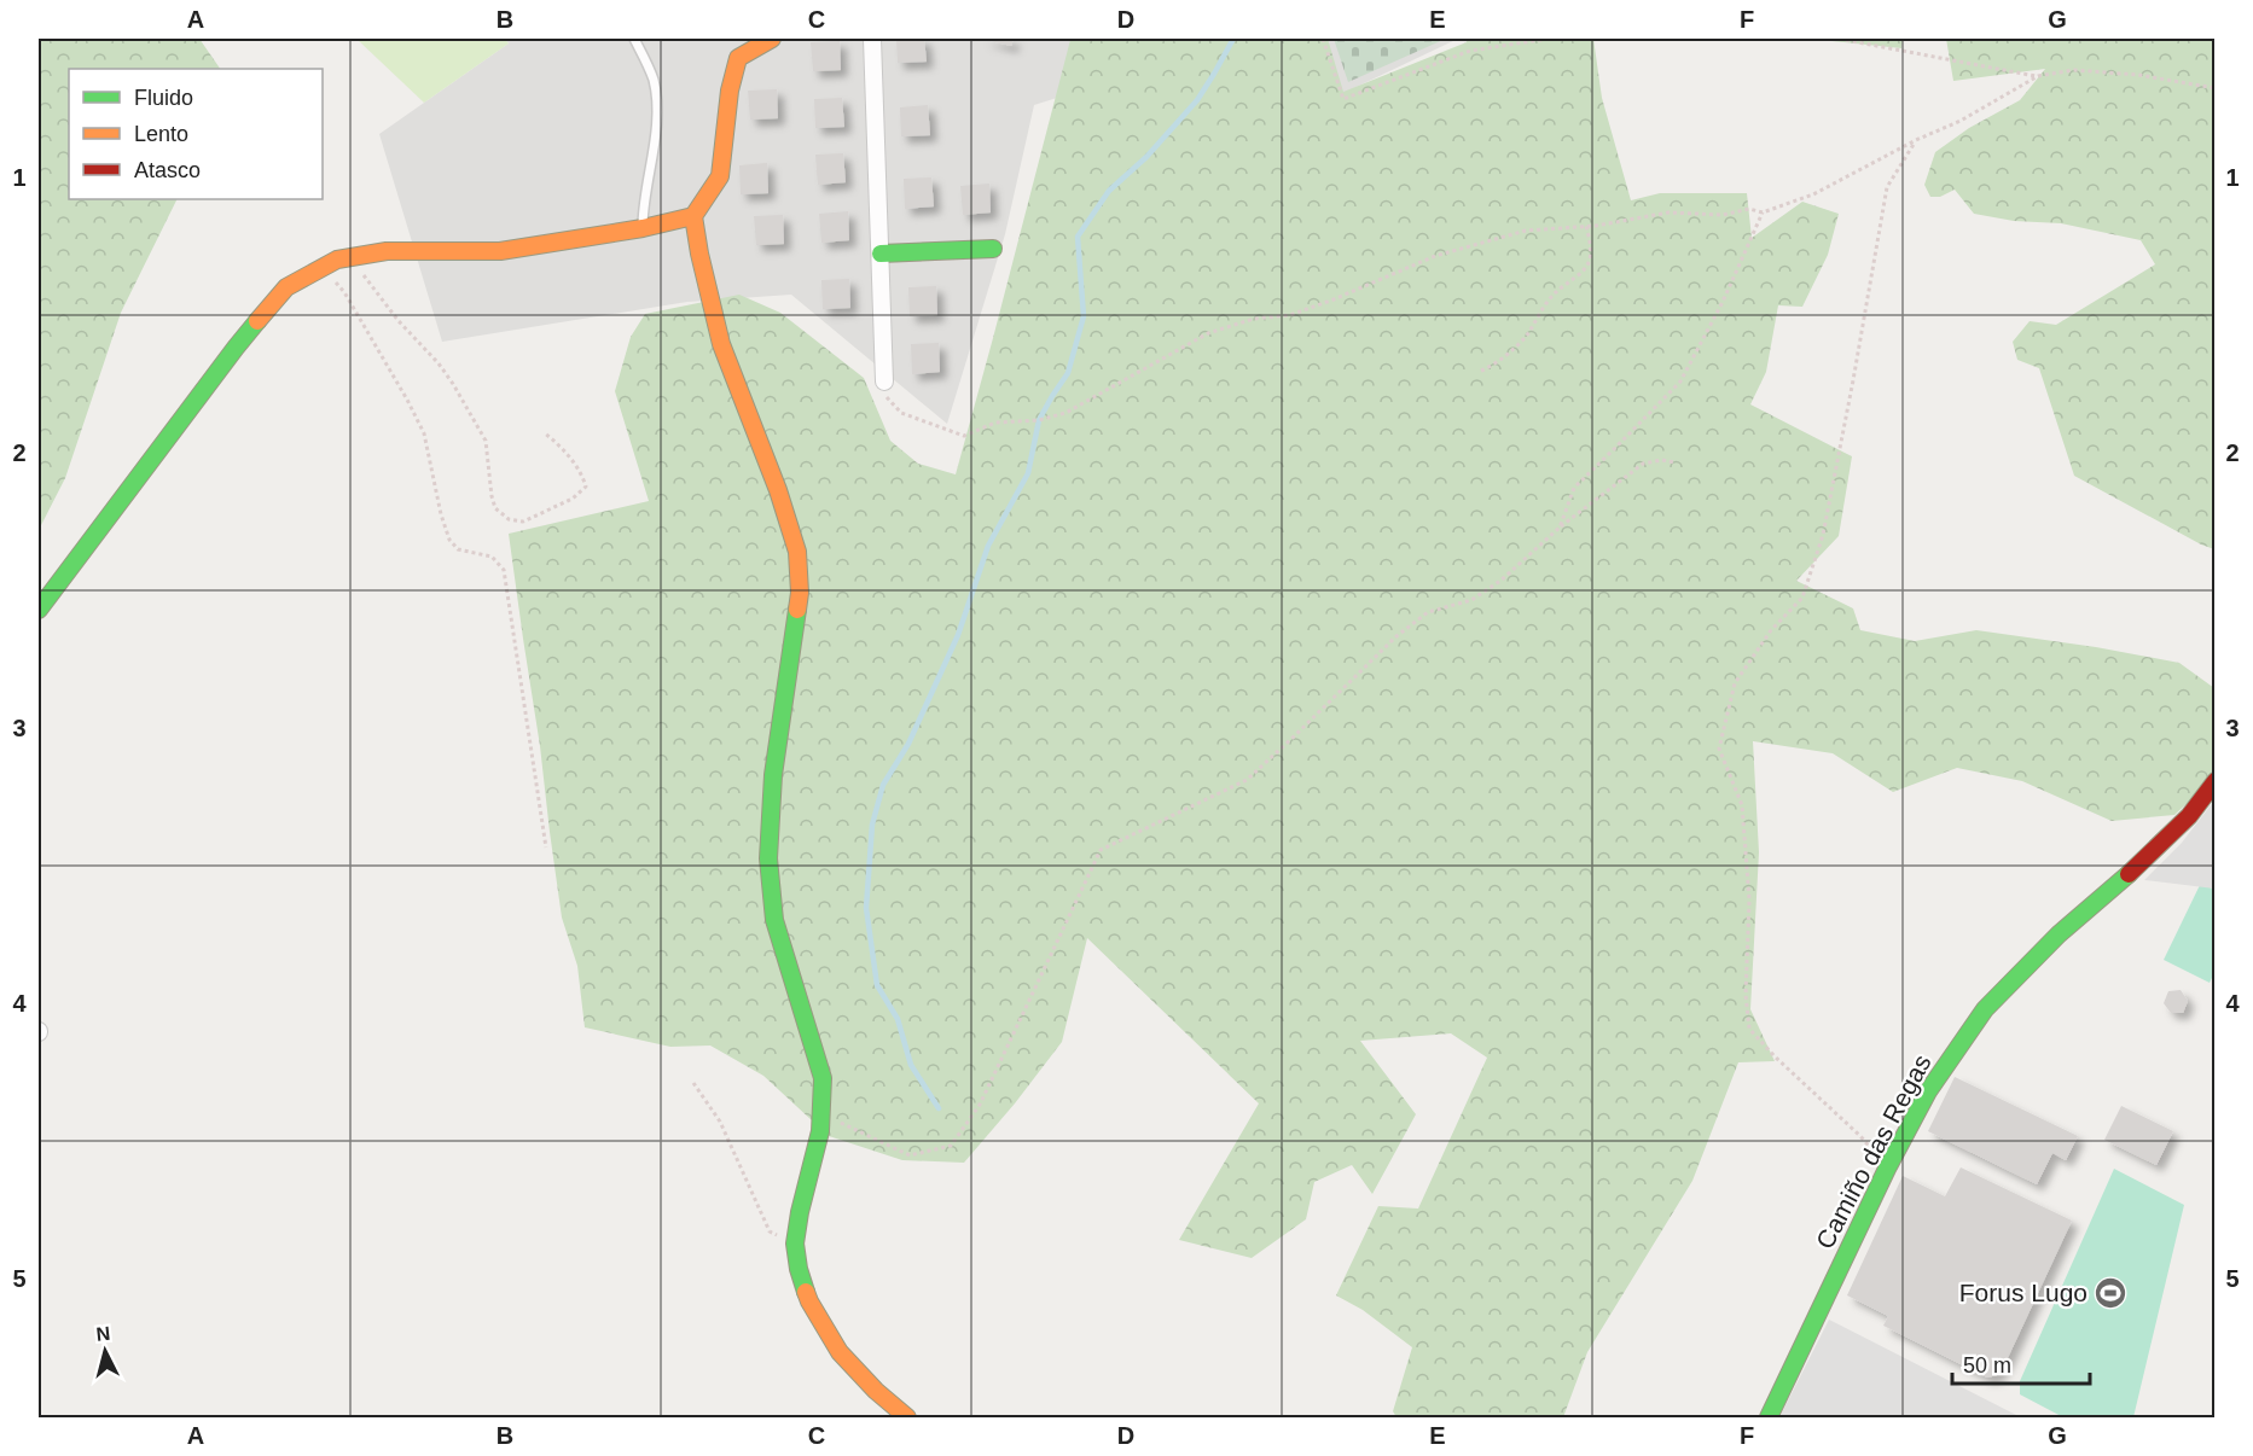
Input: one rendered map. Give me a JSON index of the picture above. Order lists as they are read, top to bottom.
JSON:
{
  "streets": {
    "street": ["Camiño das Regas"]
  },
  "places": {
    "sports": ["Forus Lugo"]
  },
  "legend": ["Fluido", "Lento", "Atasco"],
  "scale_bar": "50 m",
  "north": "top",
  "grid": {
    "columns": [
      "A",
      "B",
      "C",
      "D",
      "E",
      "F",
      "G"
    ],
    "rows": [
      "1",
      "2",
      "3",
      "4",
      "5"
    ]
  }
}
